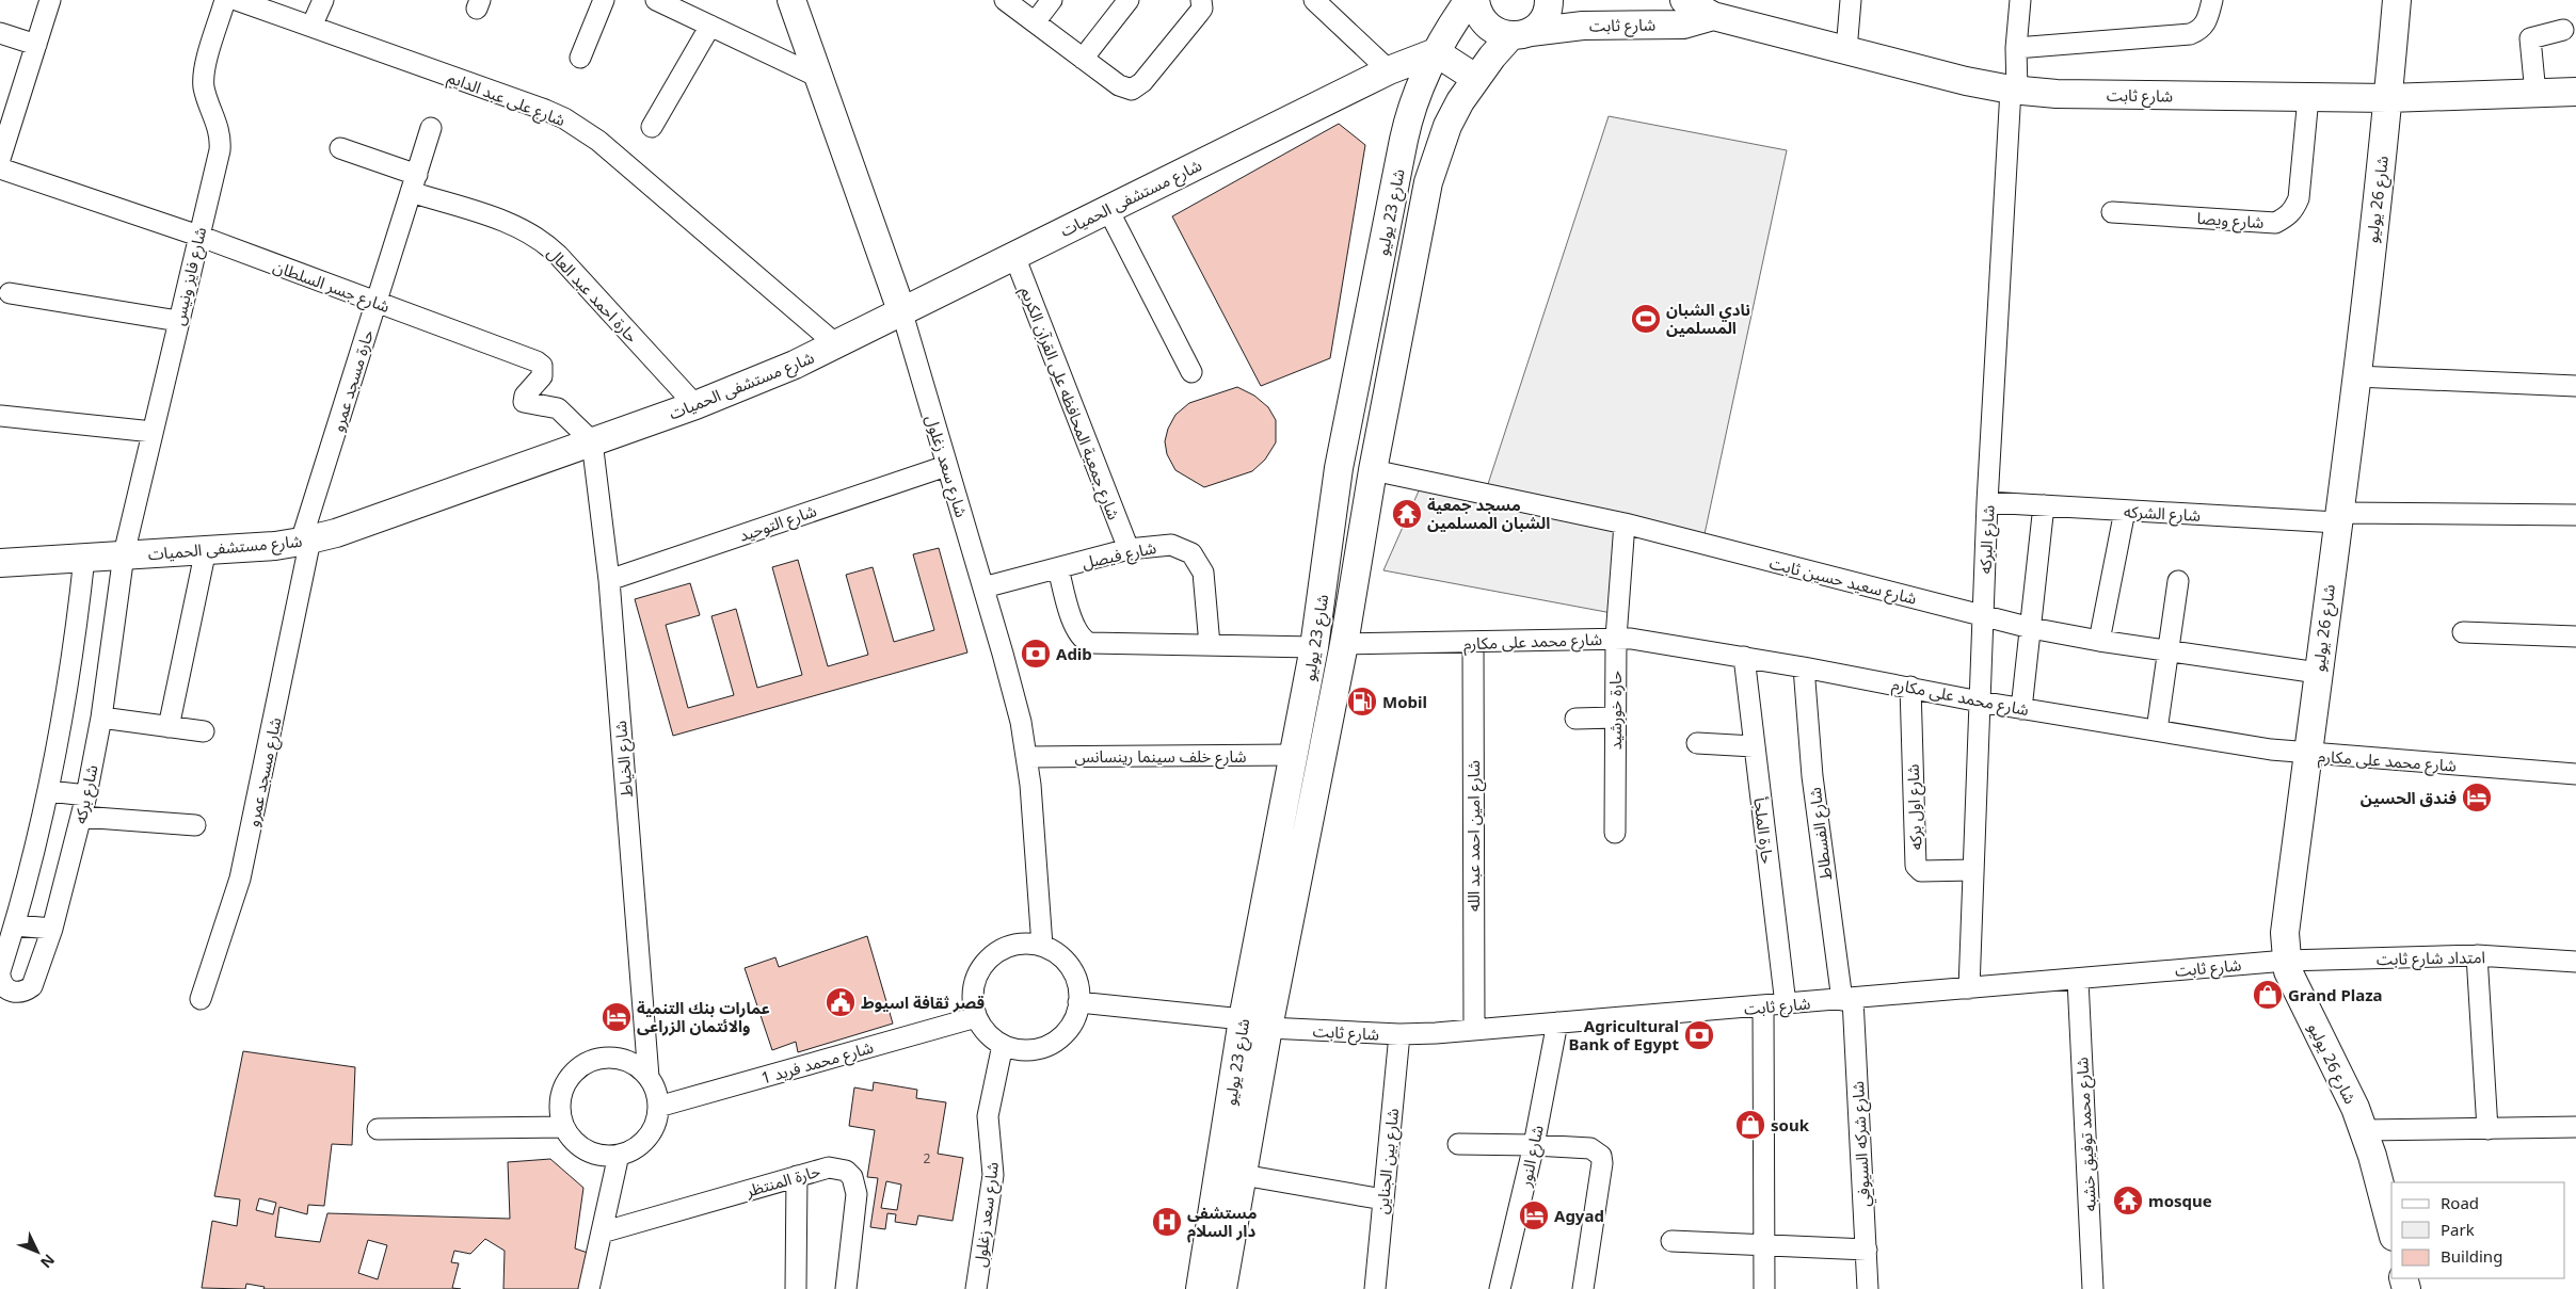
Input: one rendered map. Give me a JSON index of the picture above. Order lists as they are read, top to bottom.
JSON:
{
  "streets": {
    "main road": [
      "شارع ثابت",
      "شارع مستشفى الحميات",
      "شارع 26 يوليو",
      "شارع 23 يوليو",
      "شارع سعد زغلول"
    ],
    "street": [
      "شارع على عبد الدايم",
      "شارع ويصا",
      "شارع فايز ونيس",
      "شارع جسر السلطان",
      "حارة احمد عبد العال",
      "حارة مسجد عمرو",
      "شارع جمعية المحافظه على القرآن الكريم",
      "شارع الشركه",
      "شارع التوحيد",
      "شارع البركه",
      "شارع فيصل",
      "شارع سعيد حسين ثابت",
      "شارع محمد على مكارم",
      "حارة خورشيد",
      "شارع خلف سينما رينسانس",
      "شارع الخياط",
      "شارع مسجد عمرو",
      "شارع بركه",
      "شارع اول بركه",
      "حارة الملجأ",
      "شارع الفسطاط",
      "شارع امين احمد عبد الله",
      "امتداد شارع ثابت",
      "شارع محمد فريد 1",
      "شارع محمد توفيق خشبه",
      "شارع شركه السيوفي",
      "شارع النور",
      "شارع بين الجناين",
      "حارة المنتظر"
    ]
  },
  "crossings": [
    ["شارع ثابت", "شارع 26 يوليو"],
    ["شارع ثابت", "شارع 23 يوليو"],
    ["شارع ثابت", "شارع ويصا"],
    ["شارع ثابت", "شارع سعد زغلول"],
    ["شارع ثابت", "شارع البركه"],
    ["شارع ثابت", "حارة الملجأ"],
    ["شارع ثابت", "شارع الفسطاط"],
    ["شارع ثابت", "شارع امين احمد عبد الله"],
    ["شارع ثابت", "امتداد شارع ثابت"],
    ["شارع ثابت", "شارع محمد فريد 1"],
    ["شارع ثابت", "شارع محمد توفيق خشبه"],
    ["شارع ثابت", "شارع شركه السيوفي"],
    ["شارع ثابت", "شارع النور"],
    ["شارع ثابت", "شارع بين الجناين"],
    ["شارع على عبد الدايم", "شارع مستشفى الحميات"],
    ["شارع مستشفى الحميات", "شارع 23 يوليو"],
    ["شارع مستشفى الحميات", "شارع فايز ونيس"],
    ["شارع مستشفى الحميات", "شارع جسر السلطان"],
    ["شارع مستشفى الحميات", "حارة احمد عبد العال"],
    ["شارع مستشفى الحميات", "حارة مسجد عمرو"],
    ["شارع مستشفى الحميات", "شارع جمعية المحافظه على القرآن الكريم"],
    ["شارع مستشفى الحميات", "شارع سعد زغلول"],
    ["شارع مستشفى الحميات", "شارع الخياط"],
    ["شارع مستشفى الحميات", "شارع مسجد عمرو"],
    ["شارع مستشفى الحميات", "شارع بركه"],
    ["شارع 26 يوليو", "شارع الشركه"],
    ["شارع 26 يوليو", "شارع سعيد حسين ثابت"],
    ["شارع 26 يوليو", "شارع محمد على مكارم"],
    ["شارع 26 يوليو", "امتداد شارع ثابت"],
    ["شارع 23 يوليو", "شارع سعيد حسين ثابت"],
    ["شارع 23 يوليو", "شارع محمد على مكارم"],
    ["شارع 23 يوليو", "شارع خلف سينما رينسانس"],
    ["شارع فايز ونيس", "شارع جسر السلطان"],
    ["شارع فايز ونيس", "شارع بركه"],
    ["شارع جسر السلطان", "حارة مسجد عمرو"],
    ["شارع جسر السلطان", "شارع الخياط"],
    ["حارة احمد عبد العال", "حارة مسجد عمرو"],
    ["حارة مسجد عمرو", "شارع مسجد عمرو"],
    ["شارع جمعية المحافظه على القرآن الكريم", "شارع فيصل"],
    ["شارع سعد زغلول", "شارع التوحيد"],
    ["شارع سعد زغلول", "شارع فيصل"],
    ["شارع سعد زغلول", "شارع خلف سينما رينسانس"],
    ["شارع سعد زغلول", "شارع محمد فريد 1"],
    ["شارع الشركه", "شارع البركه"],
    ["شارع التوحيد", "شارع الخياط"],
    ["شارع البركه", "شارع سعيد حسين ثابت"],
    ["شارع البركه", "شارع محمد على مكارم"],
    ["شارع البركه", "شارع اول بركه"],
    ["شارع سعيد حسين ثابت", "حارة خورشيد"],
    ["شارع محمد على مكارم", "حارة خورشيد"],
    ["شارع محمد على مكارم", "شارع اول بركه"],
    ["شارع محمد على مكارم", "حارة الملجأ"],
    ["شارع محمد على مكارم", "شارع الفسطاط"],
    ["شارع محمد على مكارم", "شارع امين احمد عبد الله"],
    ["شارع الخياط", "شارع محمد فريد 1"],
    ["شارع الفسطاط", "شارع شركه السيوفي"]
  ],
  "places": {
    "sports": ["نادي الشبان المسلمين"],
    "temple": ["مسجد جمعية الشبان المسلمين", "mosque"],
    "bank": ["Adib", "Agricultural Bank of Egypt"],
    "fuel station": ["Mobil"],
    "hotel": ["فندق الحسين", "عمارات بنك التنمية والائتمان الزراعى", "Agyad"],
    "shop": ["Grand Plaza", "souk"],
    "public building": ["قصر ثقافة اسيوط"],
    "hospital": ["مستشفى دار السلام"]
  },
  "house_numbers": ["2"],
  "legend": ["Road", "Park", "Building"],
  "north": "bottom right"
}
